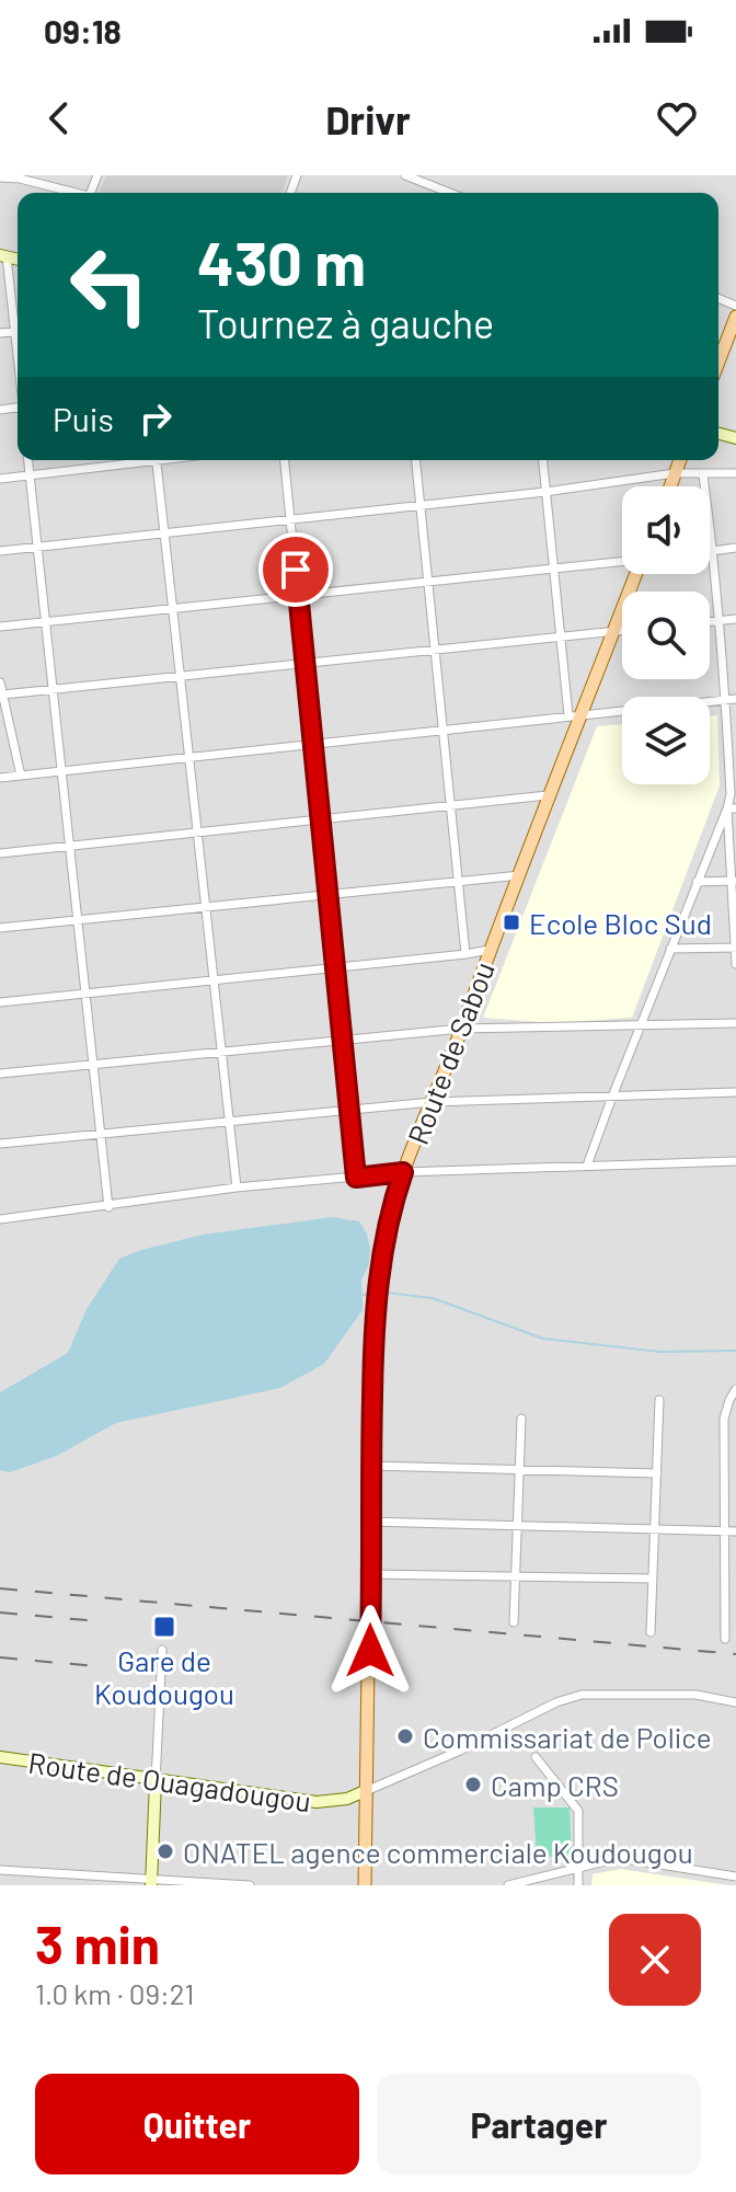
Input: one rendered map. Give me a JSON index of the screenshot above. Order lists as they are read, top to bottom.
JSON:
{
  "streets": {
    "main road": ["Route de Sabou", "Route de Ouagadougou"]
  },
  "crossings": [
    ["Route de Sabou", "Route de Ouagadougou"]
  ],
  "places": {
    "transit": ["Ecole Bloc Sud", "Gare de Koudougou"],
    "other": ["Commissariat de Police", "Camp CRS", "ONATEL agence commerciale Koudougou"]
  },
  "page": {
    "status": "09:18",
    "header": "Drivr",
    "turn": ["430 m", "Tournez à gauche"],
    "then": "Puis",
    "heading": ["3 min", "1.0 km · 09:21"],
    "buttons": ["Quitter", "Partager"]
  }
}
